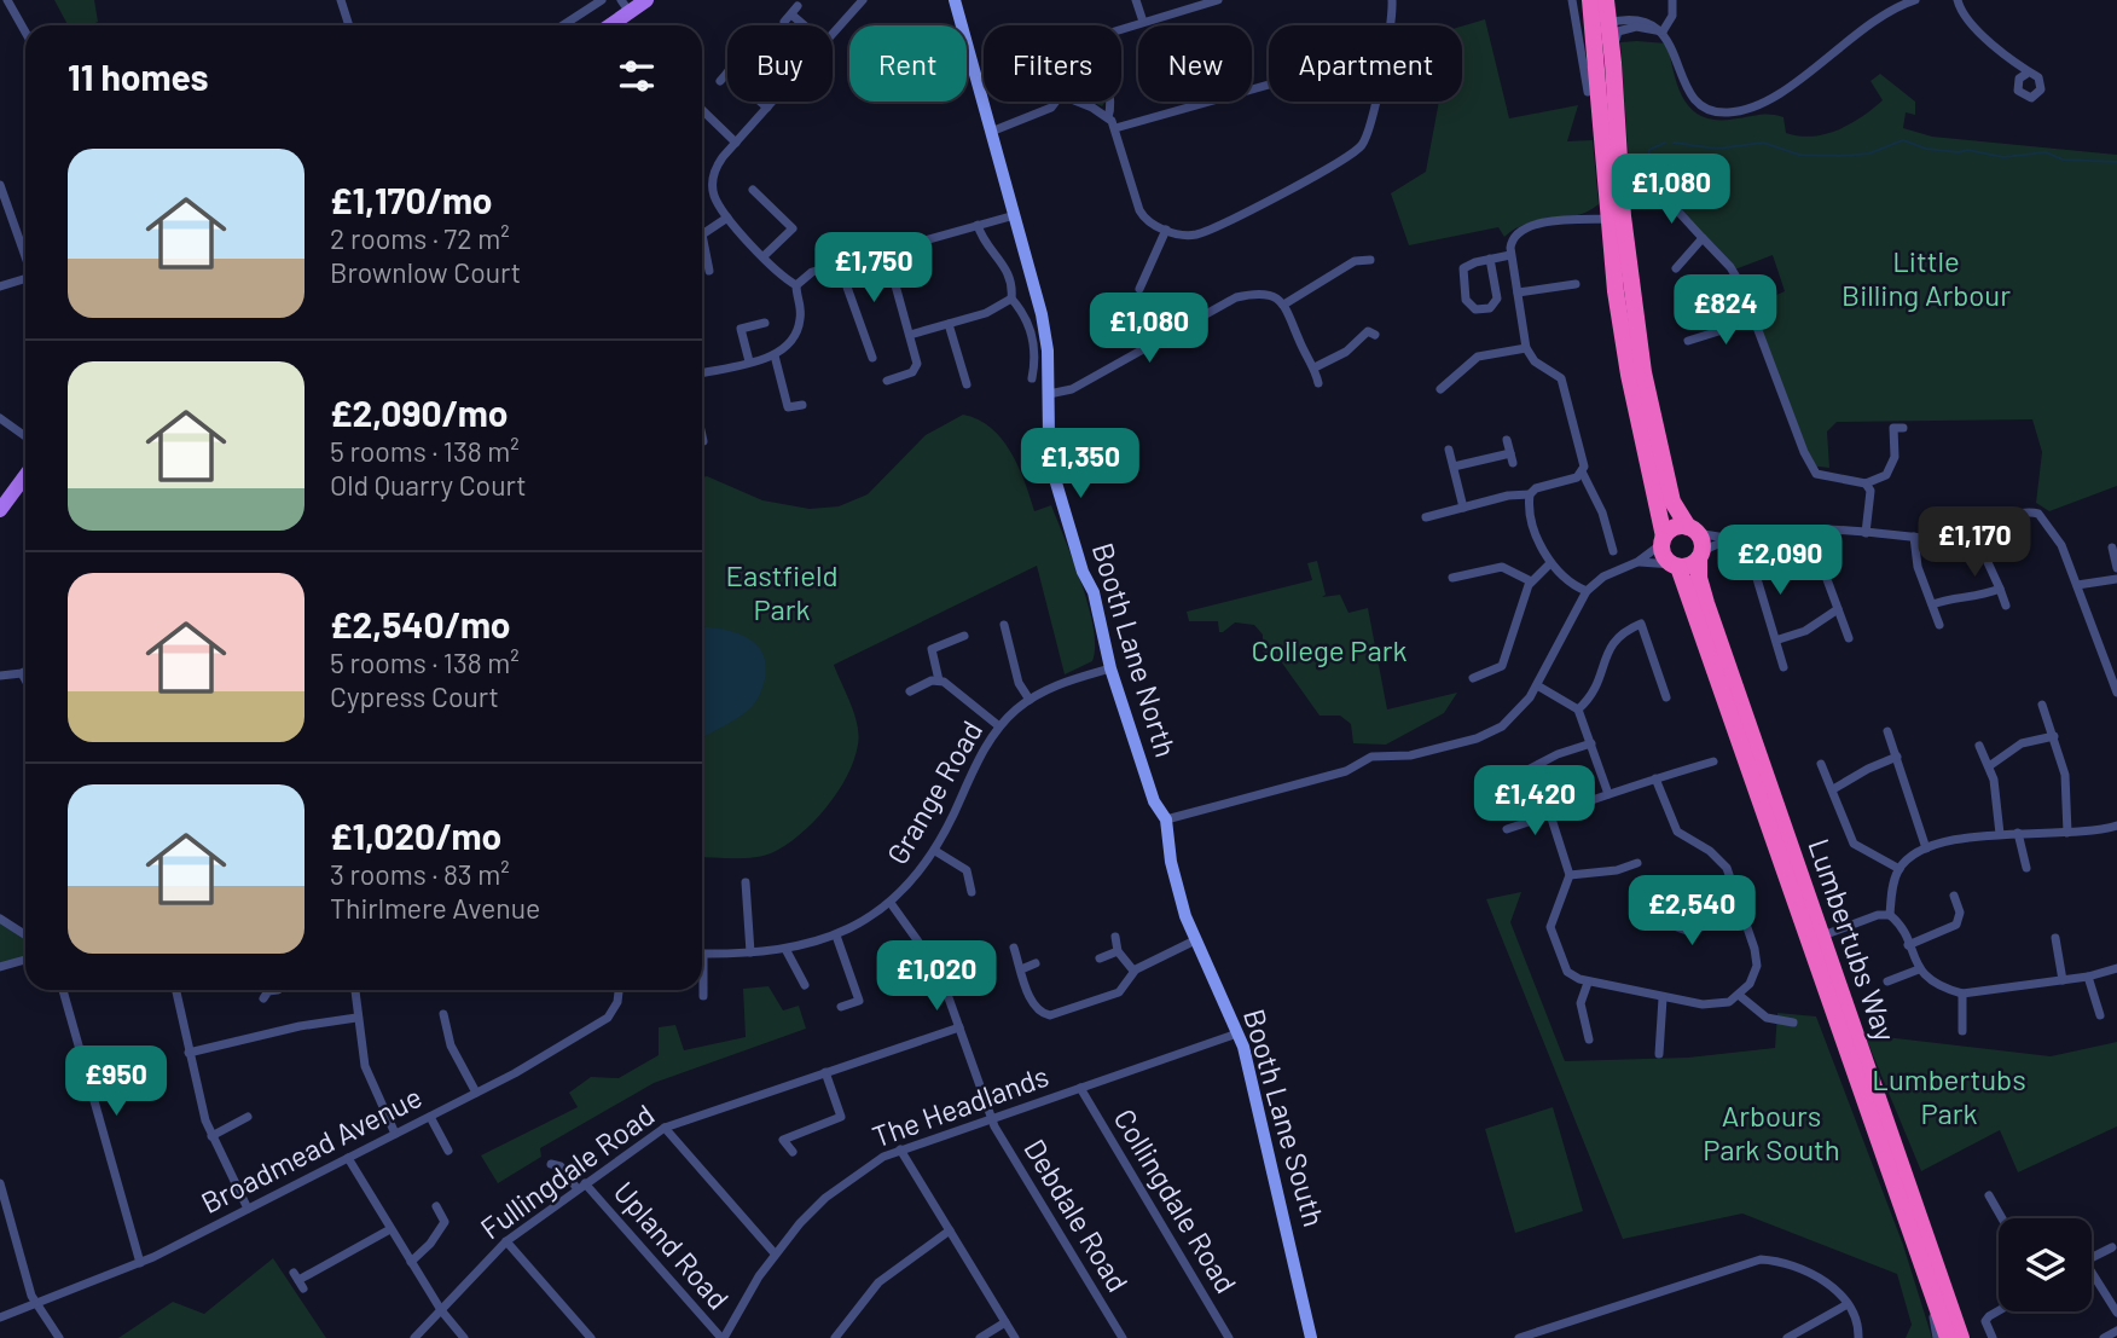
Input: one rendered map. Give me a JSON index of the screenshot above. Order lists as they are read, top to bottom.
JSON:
{
  "streets": {
    "highway": ["Lumbertubs Way"],
    "street": [
      "Booth Lane North",
      "Grange Road",
      "The Headlands",
      "Booth Lane South",
      "Broadmead Avenue",
      "Fullingdale Road",
      "Collingdale Road",
      "Debdale Road",
      "Upland Road"
    ]
  },
  "crossings": [
    ["Booth Lane North", "Grange Road"],
    ["Booth Lane North", "Booth Lane South"],
    ["Grange Road", "Debdale Road"],
    ["The Headlands", "Booth Lane South"],
    ["The Headlands", "Collingdale Road"],
    ["The Headlands", "Debdale Road"],
    ["The Headlands", "Upland Road"],
    ["Fullingdale Road", "Debdale Road"],
    ["Fullingdale Road", "Upland Road"]
  ],
  "parks": [
    "Little Billing Arbour",
    "Eastfield Park",
    "College Park",
    "Lumbertubs Park",
    "Arbours Park South"
  ],
  "page": {
    "chip": [
      "Buy",
      "Rent",
      "Filters",
      "New",
      "Apartment"
    ],
    "heading": "11 homes",
    "list": [
      {
        "name": "£1,170/mo",
        "note": "2 rooms · 72 m² · Brownlow Court"
      },
      {
        "name": "£2,090/mo",
        "note": "5 rooms · 138 m² · Old Quarry Court"
      },
      {
        "name": "£2,540/mo",
        "note": "5 rooms · 138 m² · Cypress Court"
      },
      {
        "name": "£1,020/mo",
        "note": "3 rooms · 83 m² · Thirlmere Avenue"
      }
    ],
    "price": [
      "£1,080",
      "£1,750",
      "£824",
      "£1,080",
      "£1,350",
      "£1,170",
      "£2,090",
      "£1,420",
      "£2,540",
      "£1,020",
      "£950"
    ]
  }
}
